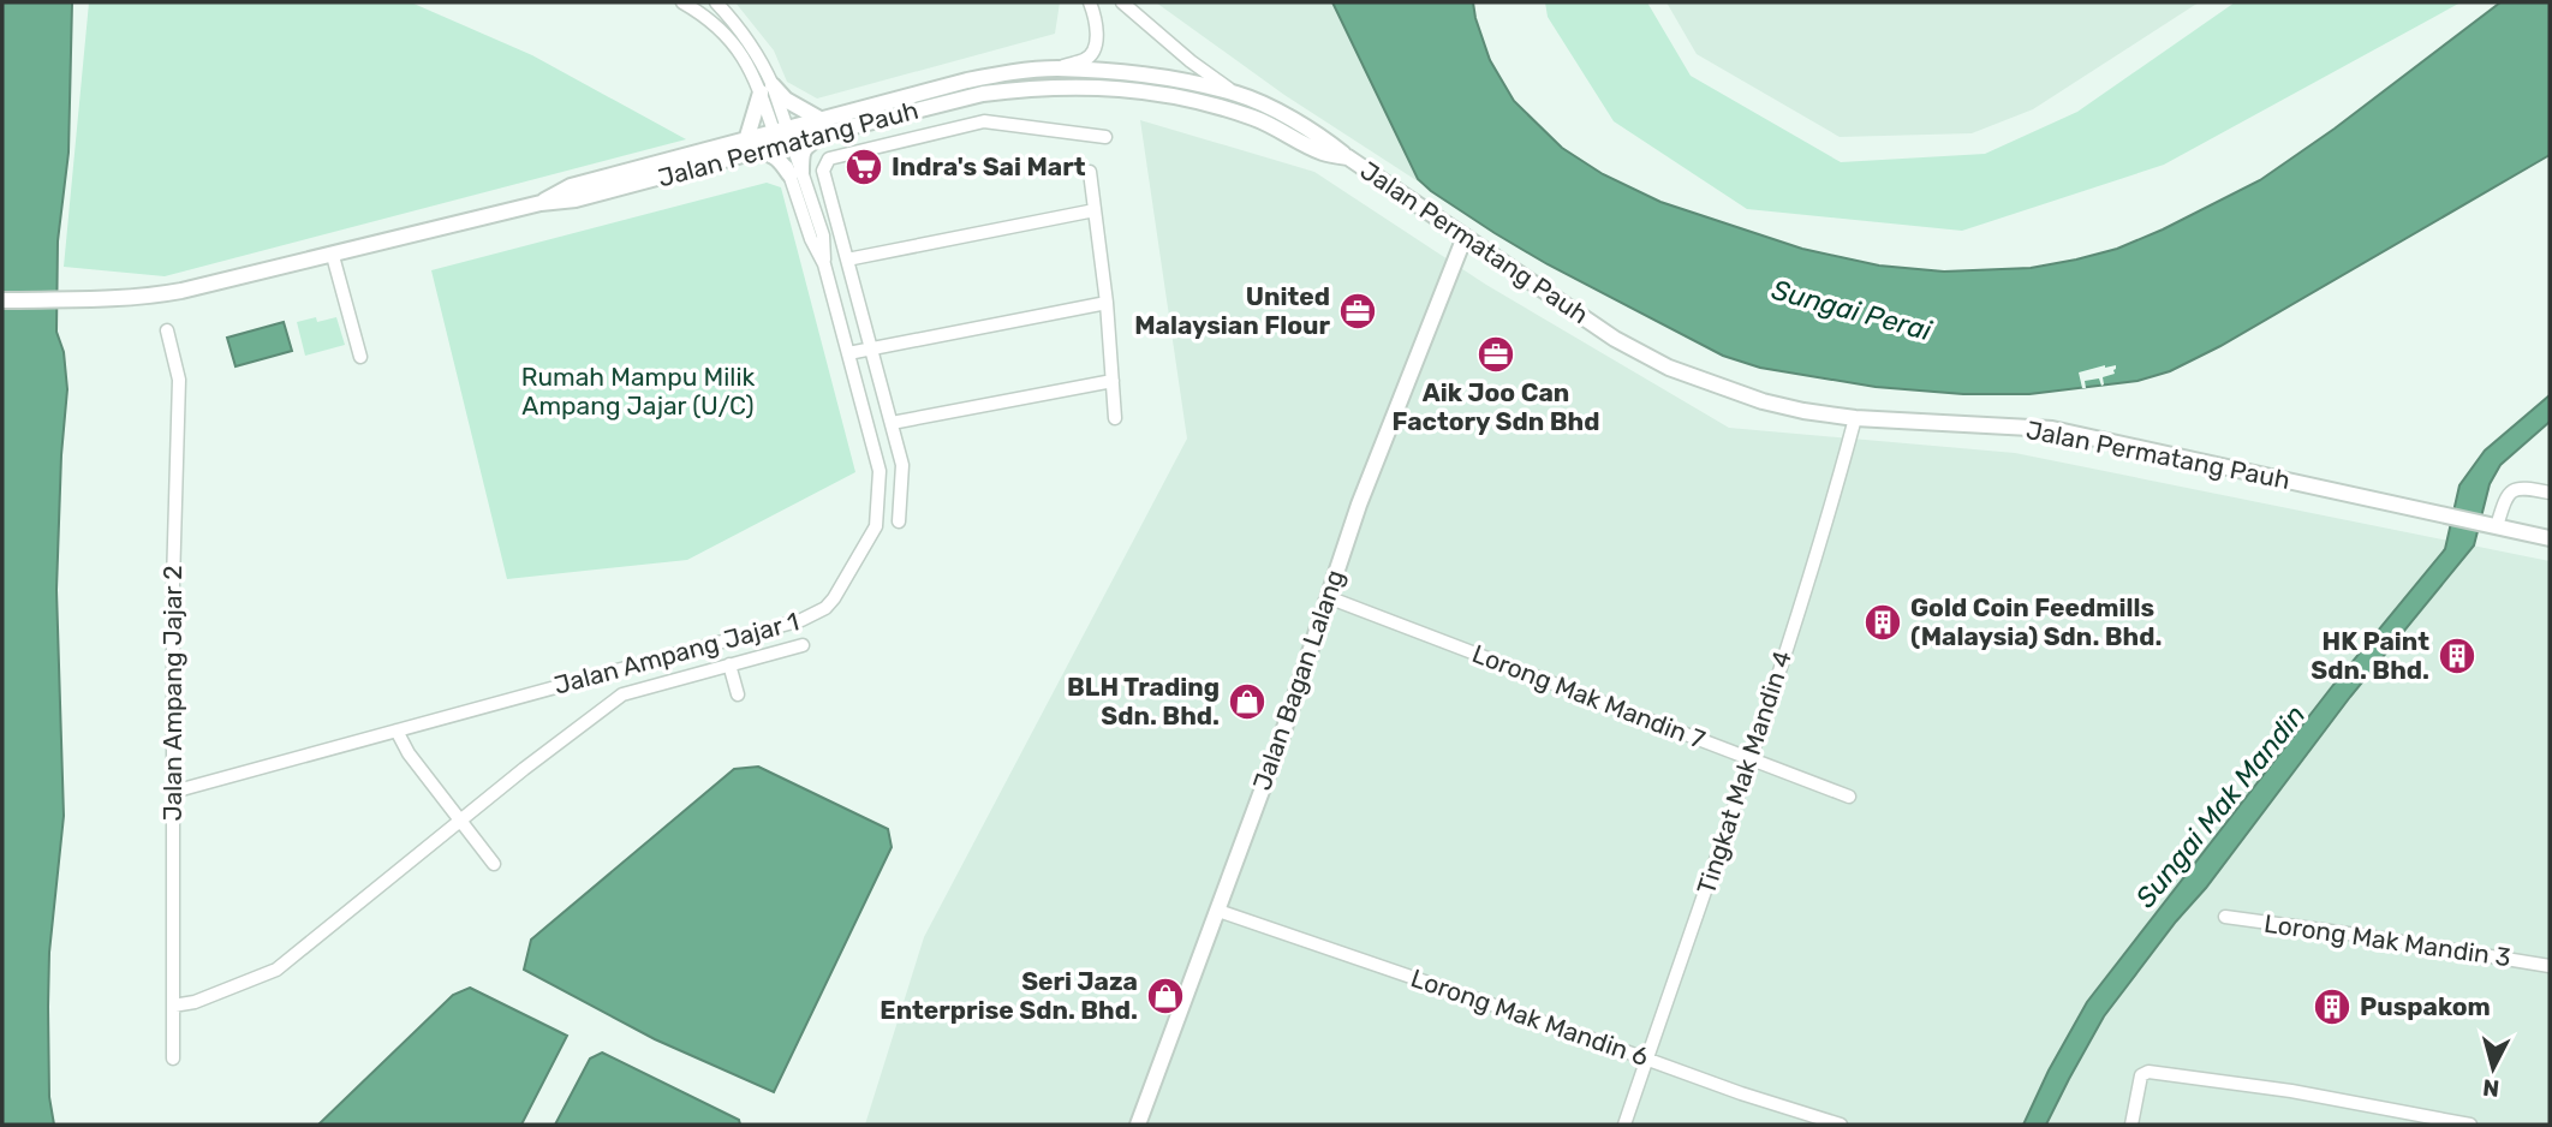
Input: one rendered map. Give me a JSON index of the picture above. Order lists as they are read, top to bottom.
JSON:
{
  "streets": {
    "main road": ["Jalan Permatang Pauh", "Jalan Bagan Lalang"],
    "street": [
      "Jalan Ampang Jajar 1",
      "Jalan Ampang Jajar 2",
      "Lorong Mak Mandin 7",
      "Tingkat Mak Mandin 4",
      "Lorong Mak Mandin 3",
      "Lorong Mak Mandin 6"
    ]
  },
  "crossings": [
    ["Jalan Permatang Pauh", "Jalan Ampang Jajar 1"],
    ["Jalan Permatang Pauh", "Jalan Bagan Lalang"],
    ["Jalan Permatang Pauh", "Tingkat Mak Mandin 4"],
    ["Jalan Ampang Jajar 1", "Jalan Ampang Jajar 2"],
    ["Jalan Bagan Lalang", "Lorong Mak Mandin 7"],
    ["Jalan Bagan Lalang", "Lorong Mak Mandin 6"],
    ["Lorong Mak Mandin 7", "Tingkat Mak Mandin 4"],
    ["Tingkat Mak Mandin 4", "Lorong Mak Mandin 6"]
  ],
  "water": ["Sungai Perai", "Sungai Mak Mandin"],
  "parks": ["Rumah Mampu Milik Ampang Jajar (U/C)"],
  "places": {
    "supermarket": ["Indra's Sai Mart"],
    "office": ["United Malaysian Flour", "Aik Joo Can Factory Sdn Bhd"],
    "building": ["Gold Coin Feedmills (Malaysia) Sdn. Bhd.", "HK Paint Sdn. Bhd.", "Puspakom"],
    "shop": ["BLH Trading Sdn. Bhd.", "Seri Jaza Enterprise Sdn. Bhd."]
  },
  "north": "bottom"
}
